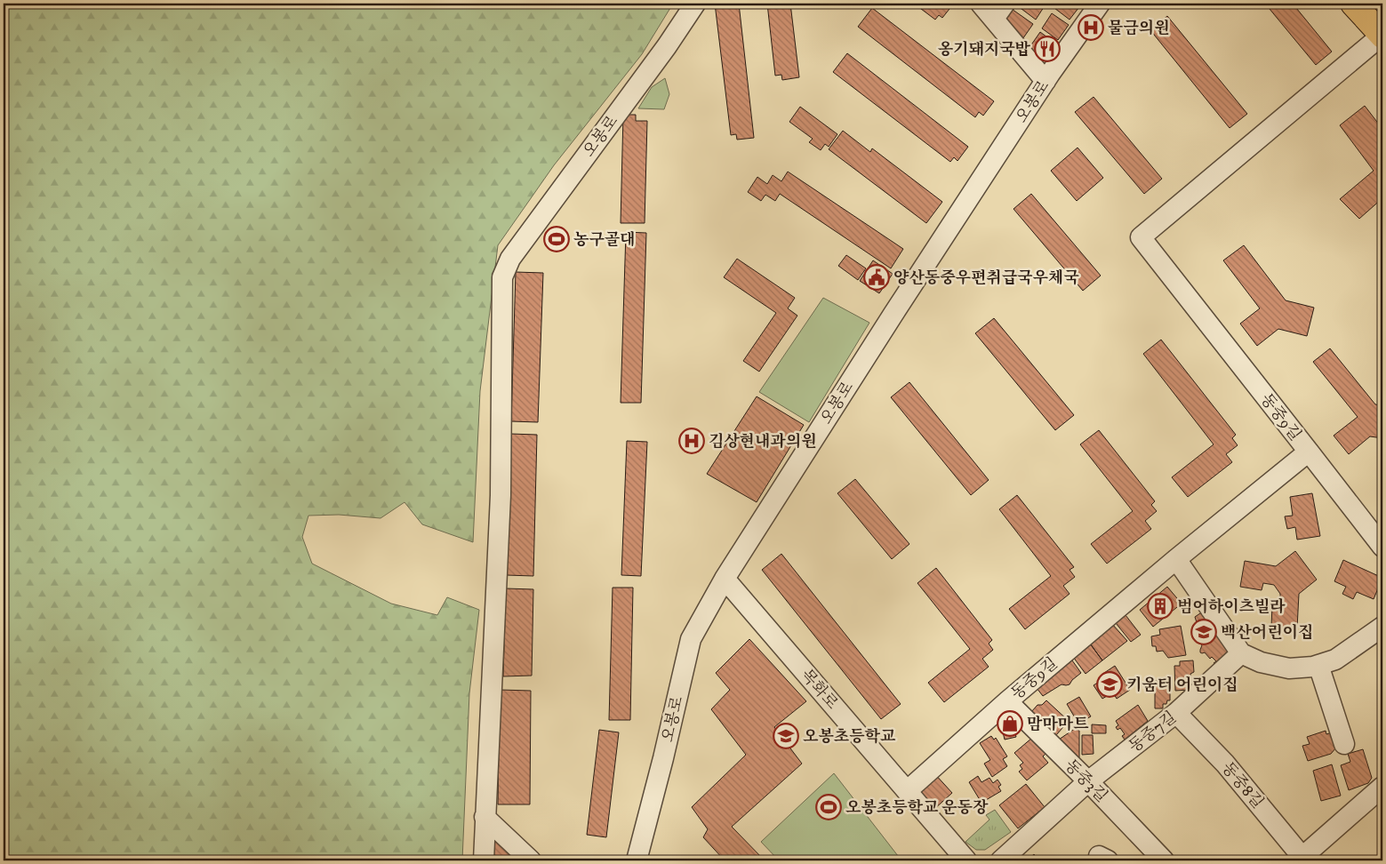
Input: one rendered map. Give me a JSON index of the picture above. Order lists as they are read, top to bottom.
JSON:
{
  "streets": {
    "street": [
      "오봉로",
      "동중9길",
      "목화로",
      "동중7길",
      "동중3길",
      "동중8길"
    ]
  },
  "crossings": [
    ["오봉로", "목화로"],
    ["동중9길", "목화로"],
    ["동중9길", "동중3길"],
    ["동중7길", "동중3길"],
    ["동중7길", "동중8길"]
  ],
  "places": {
    "hospital": ["물금의원", "김상현내과의원"],
    "restaurant": ["옹기돼지국밥"],
    "sports": ["농구골대", "오봉초등학교 운동장"],
    "public building": ["양산동중우편취급국우체국"],
    "building": ["범어하이츠빌라"],
    "school or university": ["백산어린이집", "키움터 어린이집", "오봉초등학교"],
    "shop": ["맘마마트"]
  }
}
